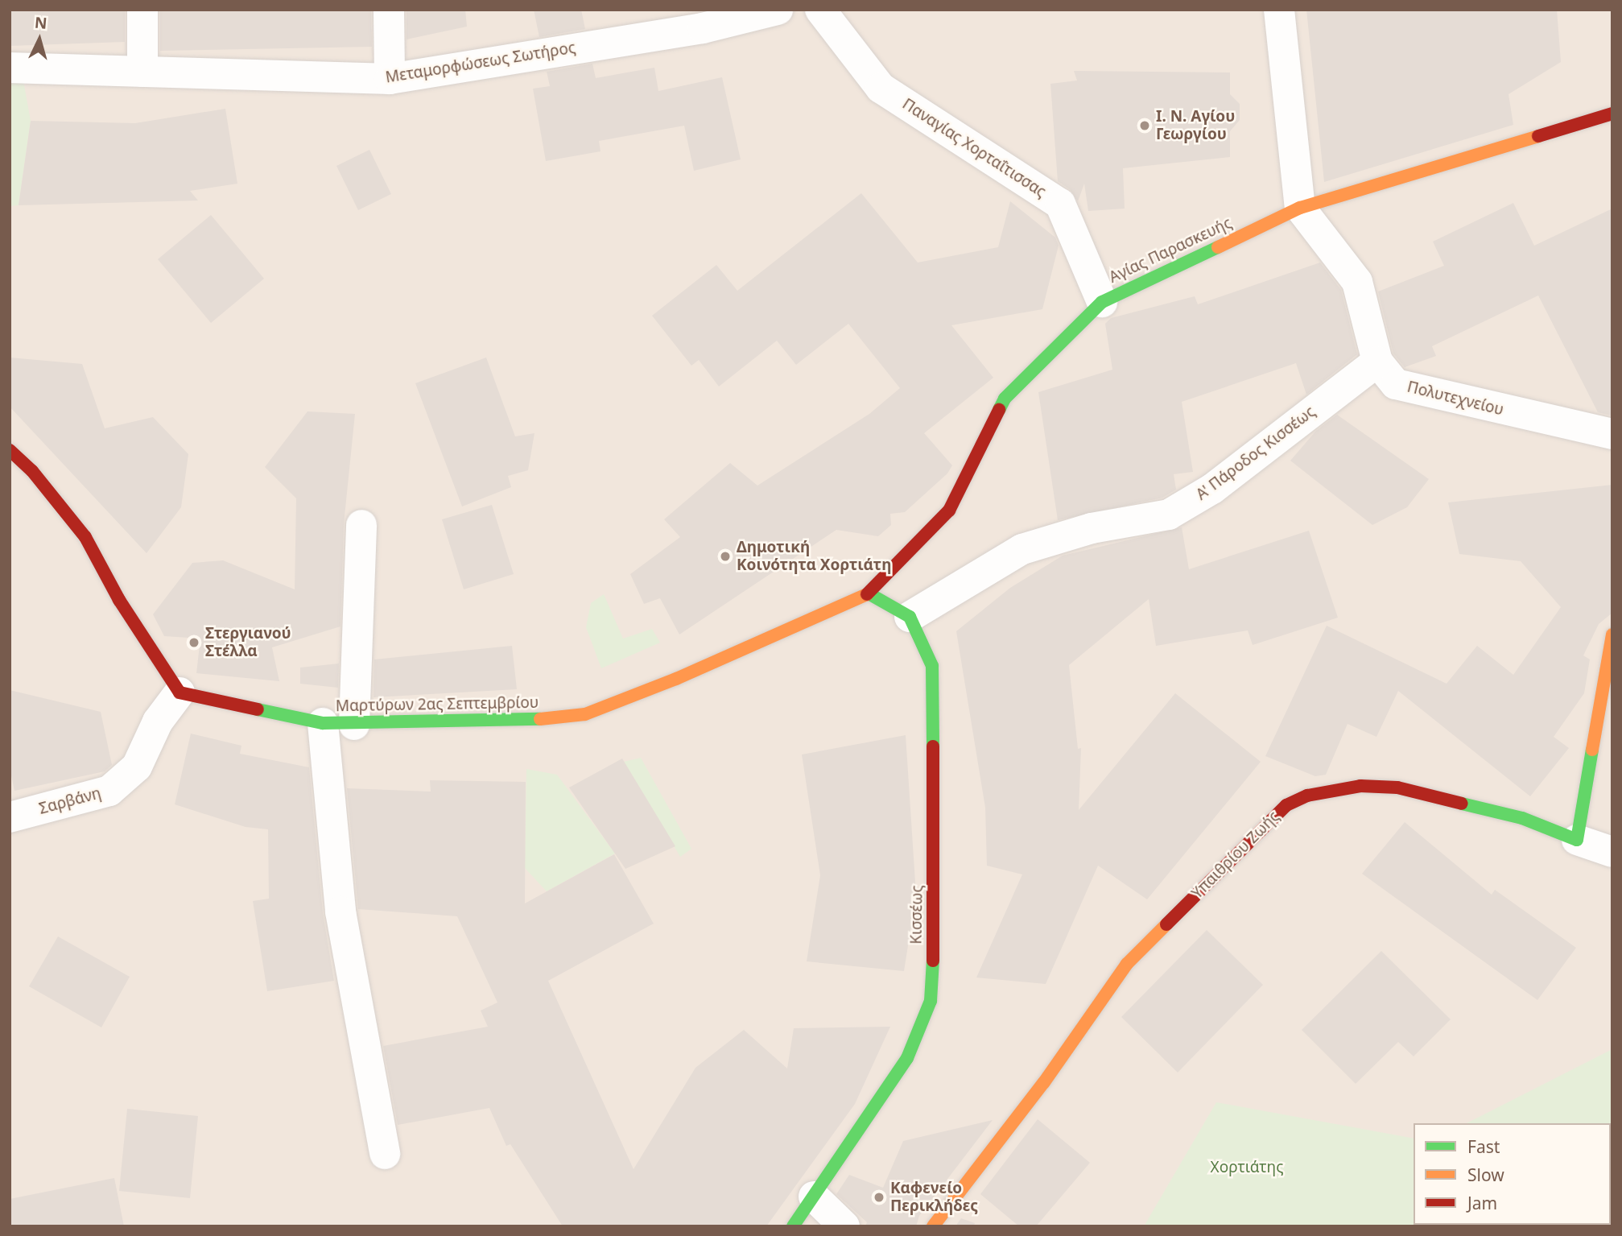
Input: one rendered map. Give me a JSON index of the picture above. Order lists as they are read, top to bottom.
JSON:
{
  "streets": {
    "street": [
      "Μεταμορφώσεως Σωτήρος",
      "Παναγίας Χορταΐτισσας",
      "Αγίας Παρασκευής",
      "Πολυτεχνείου",
      "Α' Πάροδος Κισσέως",
      "Μαρτύρων 2ας Σεπτεμβρίου",
      "Σαρβάνη",
      "Υπαιθρίου Ζωής",
      "Κισσέως"
    ]
  },
  "crossings": [
    ["Παναγίας Χορταΐτισσας", "Αγίας Παρασκευής"],
    ["Αγίας Παρασκευής", "Πολυτεχνείου"],
    ["Αγίας Παρασκευής", "Μαρτύρων 2ας Σεπτεμβρίου"],
    ["Πολυτεχνείου", "Α' Πάροδος Κισσέως"],
    ["Α' Πάροδος Κισσέως", "Κισσέως"],
    ["Μαρτύρων 2ας Σεπτεμβρίου", "Σαρβάνη"]
  ],
  "parks": ["Χορτιάτης"],
  "places": [
    "Ι. Ν. Αγίου Γεωργίου",
    "Δημοτική Κοινότητα Χορτιάτη",
    "Στεργιανού Στέλλα",
    "Καφενείο Περικλήδες"
  ],
  "legend": ["Fast", "Slow", "Jam"],
  "north": "top"
}
